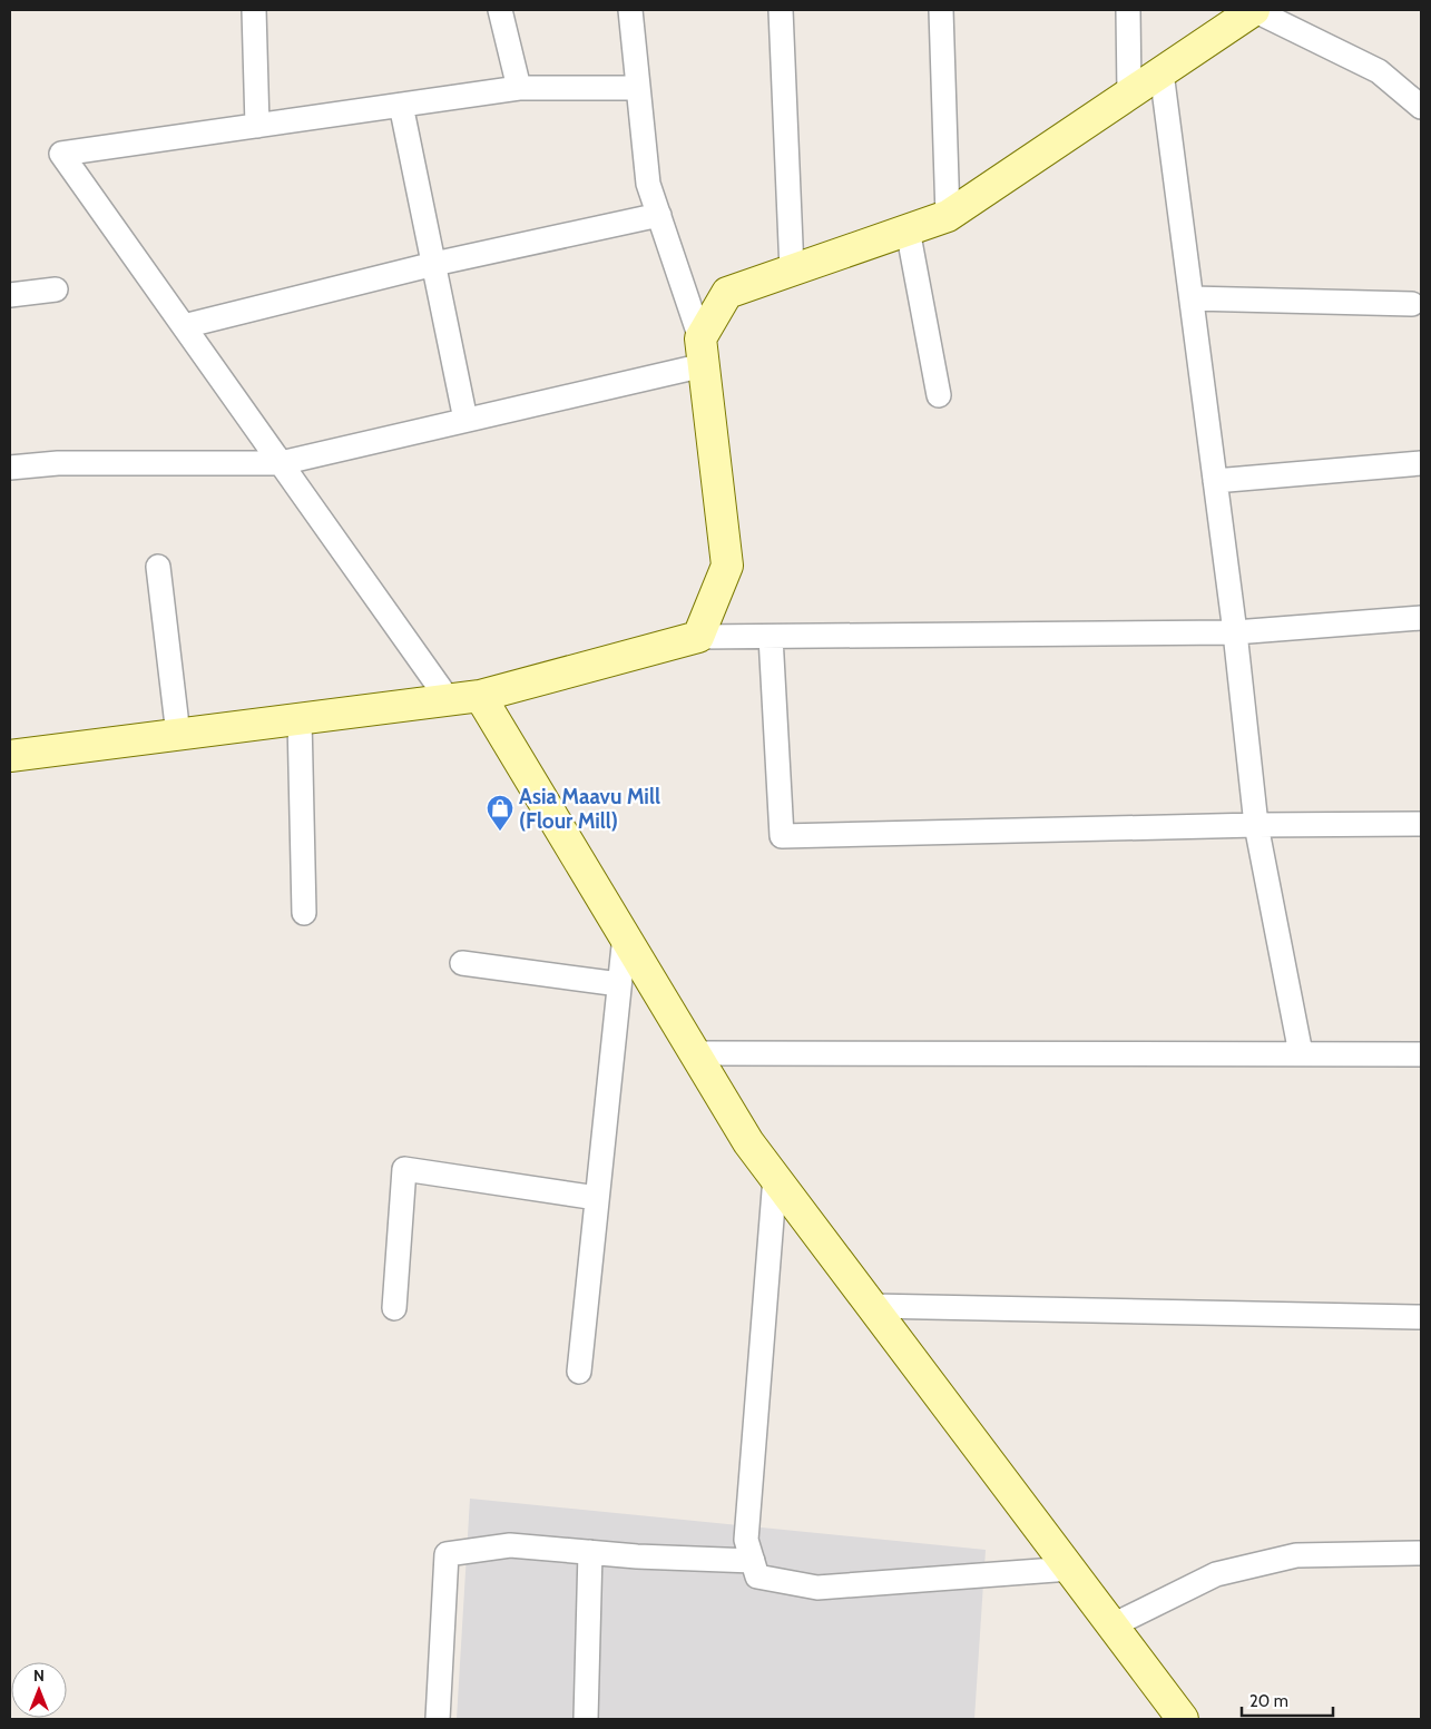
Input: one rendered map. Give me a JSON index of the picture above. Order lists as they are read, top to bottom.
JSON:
{
  "places": {
    "shop": ["Asia Maavu Mill (Flour Mill)"]
  },
  "scale_bar": "20 m",
  "north": "top"
}
